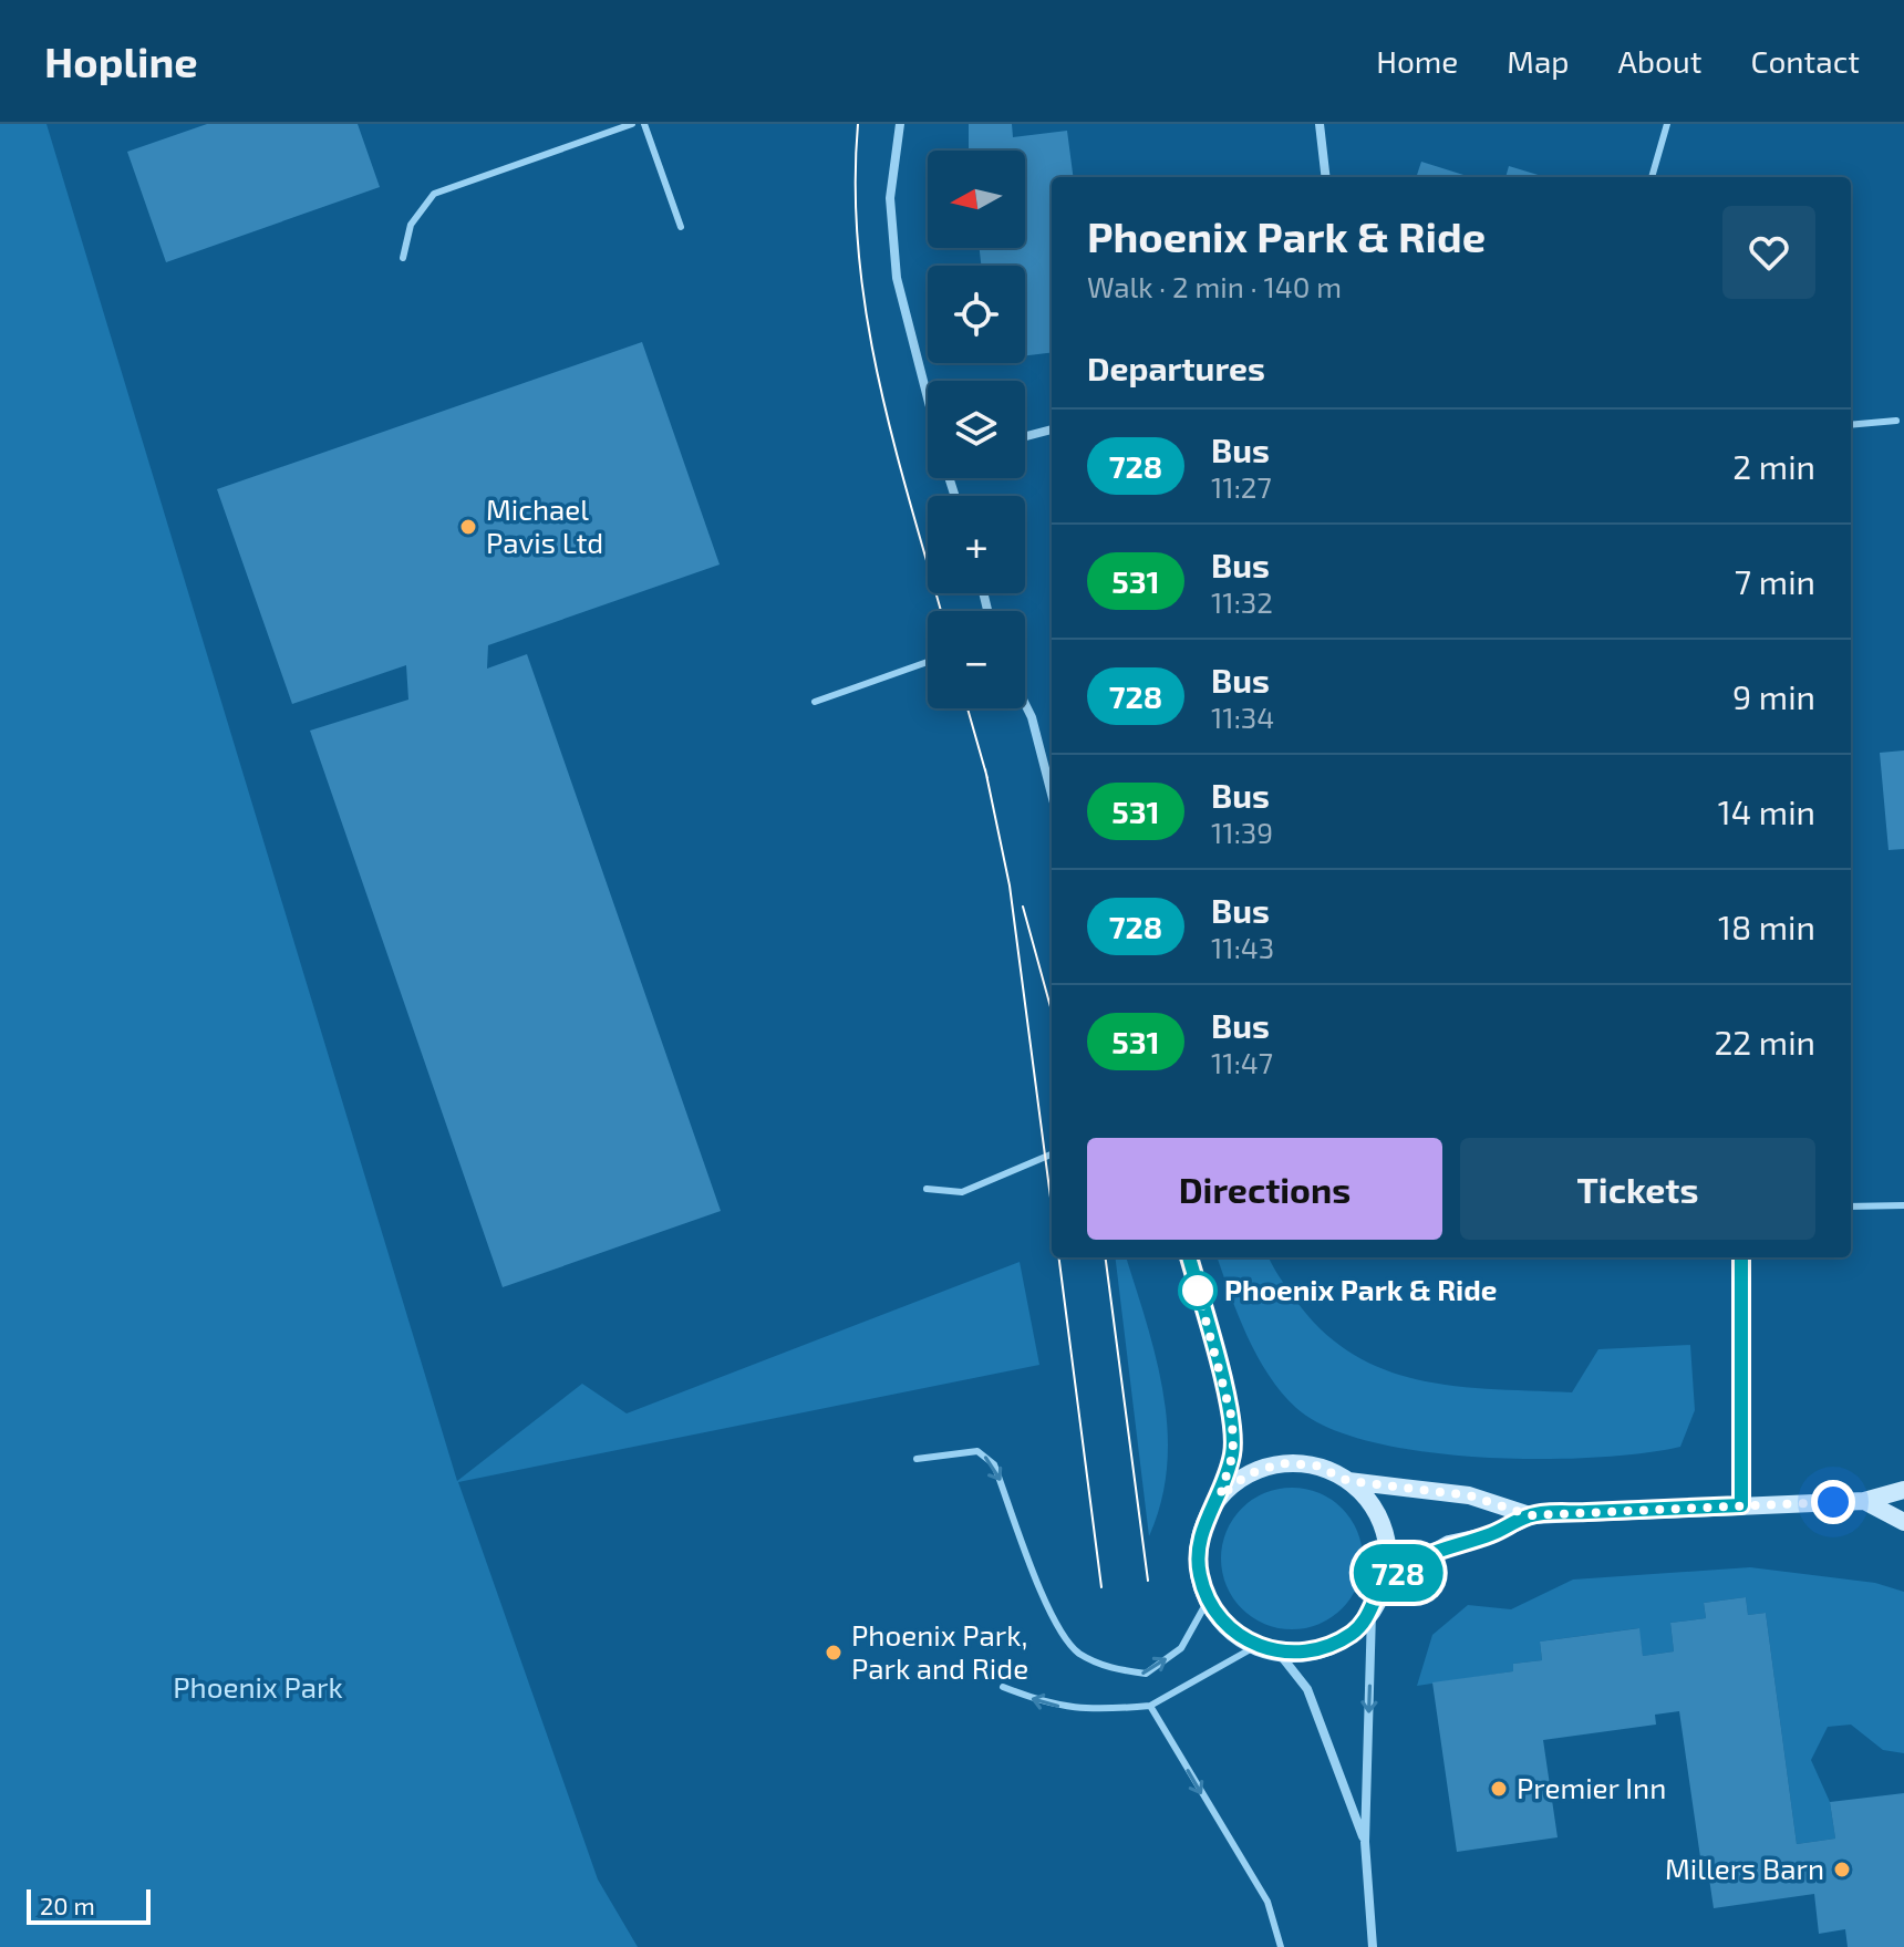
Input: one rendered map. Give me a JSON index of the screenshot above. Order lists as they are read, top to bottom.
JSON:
{
  "parks": ["Phoenix Park"],
  "places": [
    "Michael Pavis Ltd",
    "Phoenix Park & Ride",
    "Phoenix Park, Park and Ride",
    "Premier Inn",
    "Millers Barn"
  ],
  "lines": ["bus line 728"],
  "scale_bar": "20 m",
  "north": "left",
  "page": {
    "header": "Hopline",
    "nav": [
      "Home",
      "Map",
      "About",
      "Contact"
    ],
    "on_map": "728",
    "map_buttons": ["+", "−"],
    "heading": [
      ["Phoenix Park & Ride", "Walk · 2 min · 140 m"],
      "Departures"
    ],
    "list": [
      {
        "mark": "728",
        "name": "Bus",
        "note": "11:27",
        "value": "2 min"
      },
      {
        "mark": "531",
        "name": "Bus",
        "note": "11:32",
        "value": "7 min"
      },
      {
        "mark": "728",
        "name": "Bus",
        "note": "11:34",
        "value": "9 min"
      },
      {
        "mark": "531",
        "name": "Bus",
        "note": "11:39",
        "value": "14 min"
      },
      {
        "mark": "728",
        "name": "Bus",
        "note": "11:43",
        "value": "18 min"
      },
      {
        "mark": "531",
        "name": "Bus",
        "note": "11:47",
        "value": "22 min"
      }
    ],
    "buttons": ["Directions", "Tickets"],
    "scale": "20 m"
  }
}
